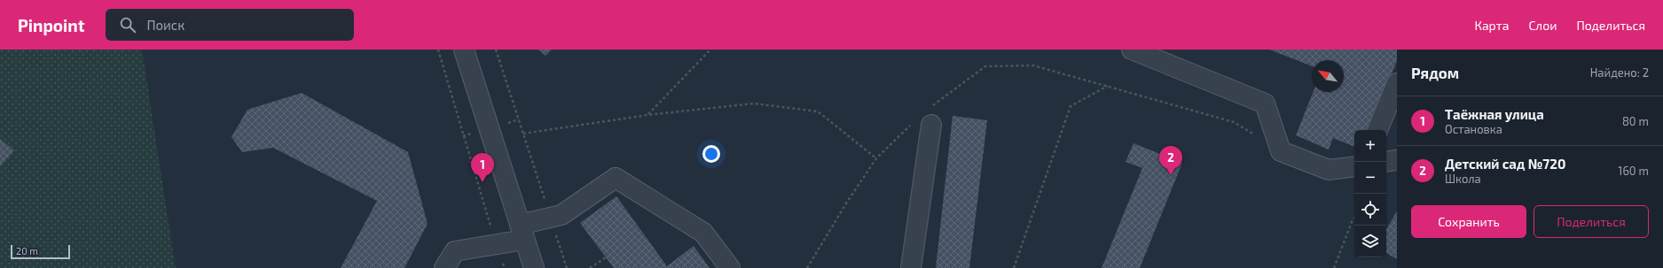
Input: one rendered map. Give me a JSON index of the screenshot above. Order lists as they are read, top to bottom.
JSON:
{
  "scale_bar": "20 m",
  "north": "top left",
  "page": {
    "header": "Pinpoint",
    "search": "Поиск",
    "nav": ["Карта", "Слои", "Поделиться"],
    "heading": ["Рядом", "Найдено: 2"],
    "list": [
      {
        "mark": "1",
        "name": "Таёжная улица",
        "note": "Остановка",
        "value": "80 m"
      },
      {
        "mark": "2",
        "name": "Детский сад №720",
        "note": "Школа",
        "value": "160 m"
      }
    ],
    "map_buttons": ["+", "−"],
    "pins": ["2", "1"],
    "buttons": ["Сохранить", "Поделиться"],
    "scale": "20 m"
  }
}
